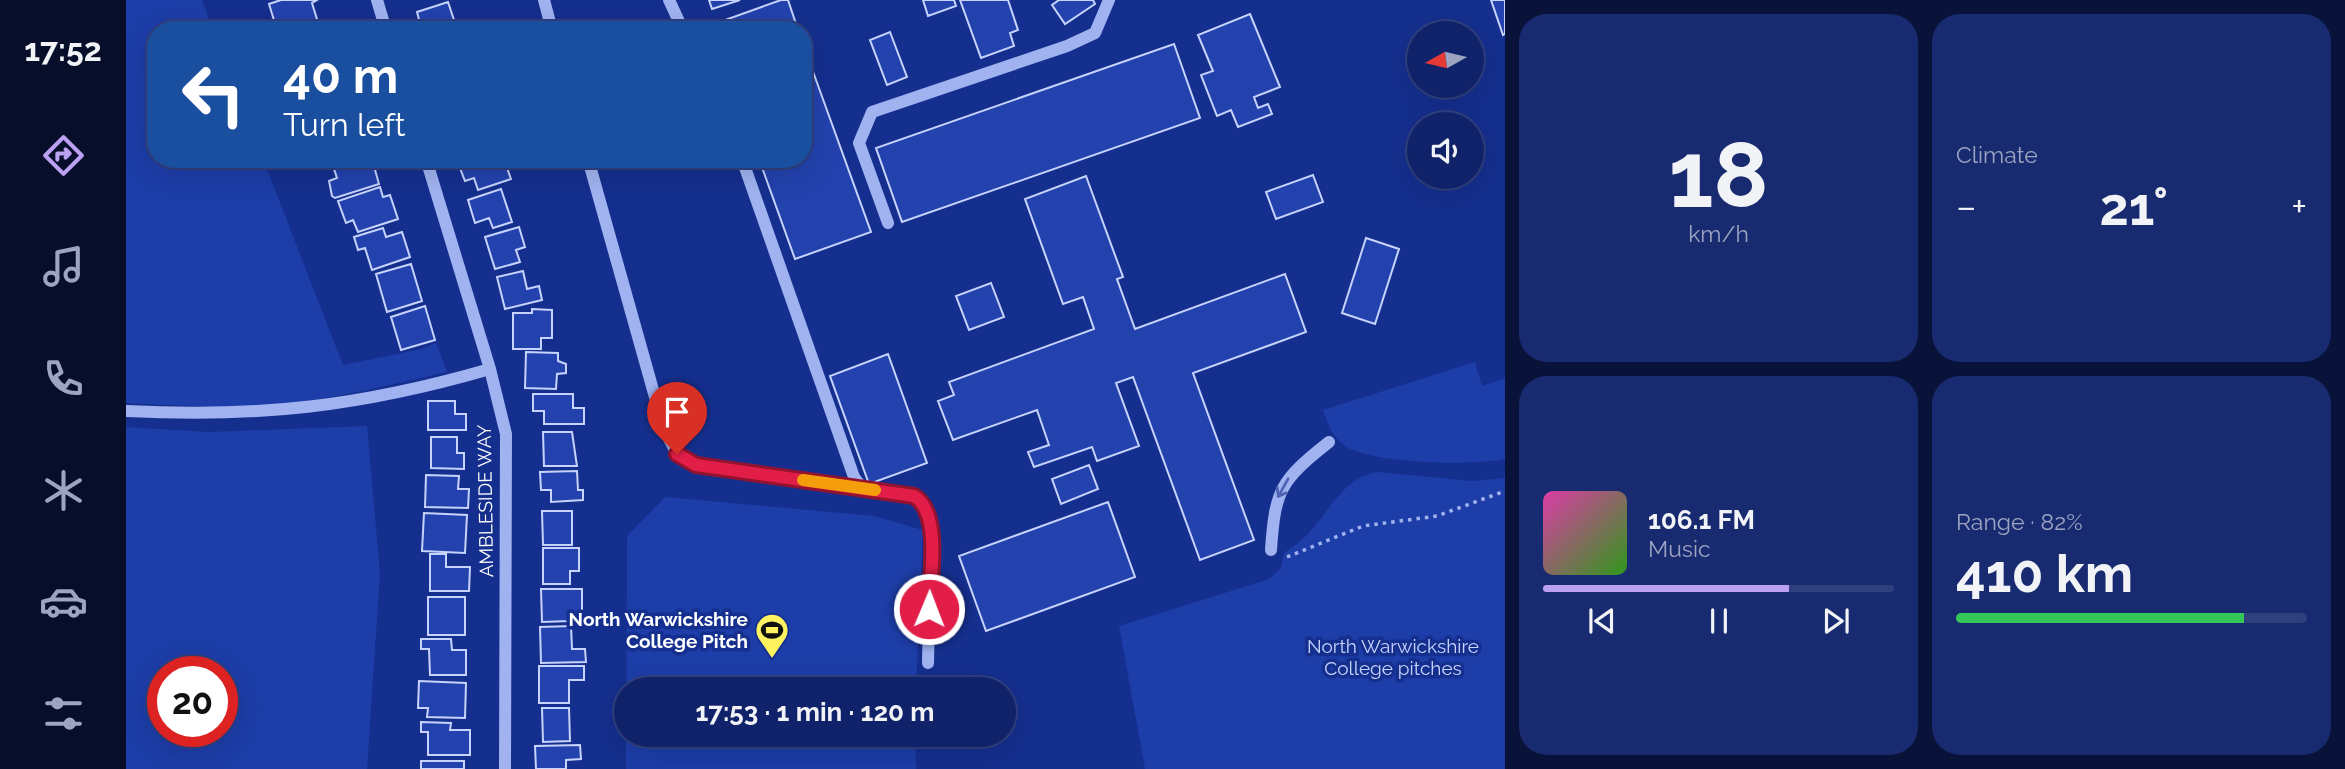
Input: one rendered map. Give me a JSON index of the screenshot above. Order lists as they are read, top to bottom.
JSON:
{
  "streets": {
    "street": ["AMBLESIDE WAY"]
  },
  "parks": ["North Warwickshire College pitches"],
  "places": {
    "sports": ["North Warwickshire College Pitch"]
  },
  "north": "left",
  "page": {
    "tabs": "17:52",
    "tile": [
      ["18", "km/h"],
      "Climate",
      ["Range · 82%", "410 km"]
    ],
    "turn": ["40 m", "Turn left"],
    "heat": ["−", "21°", "+"],
    "song": ["106.1 FM", "Music"],
    "limit": "20",
    "trip": "17:53 · 1 min · 120 m"
  }
}
